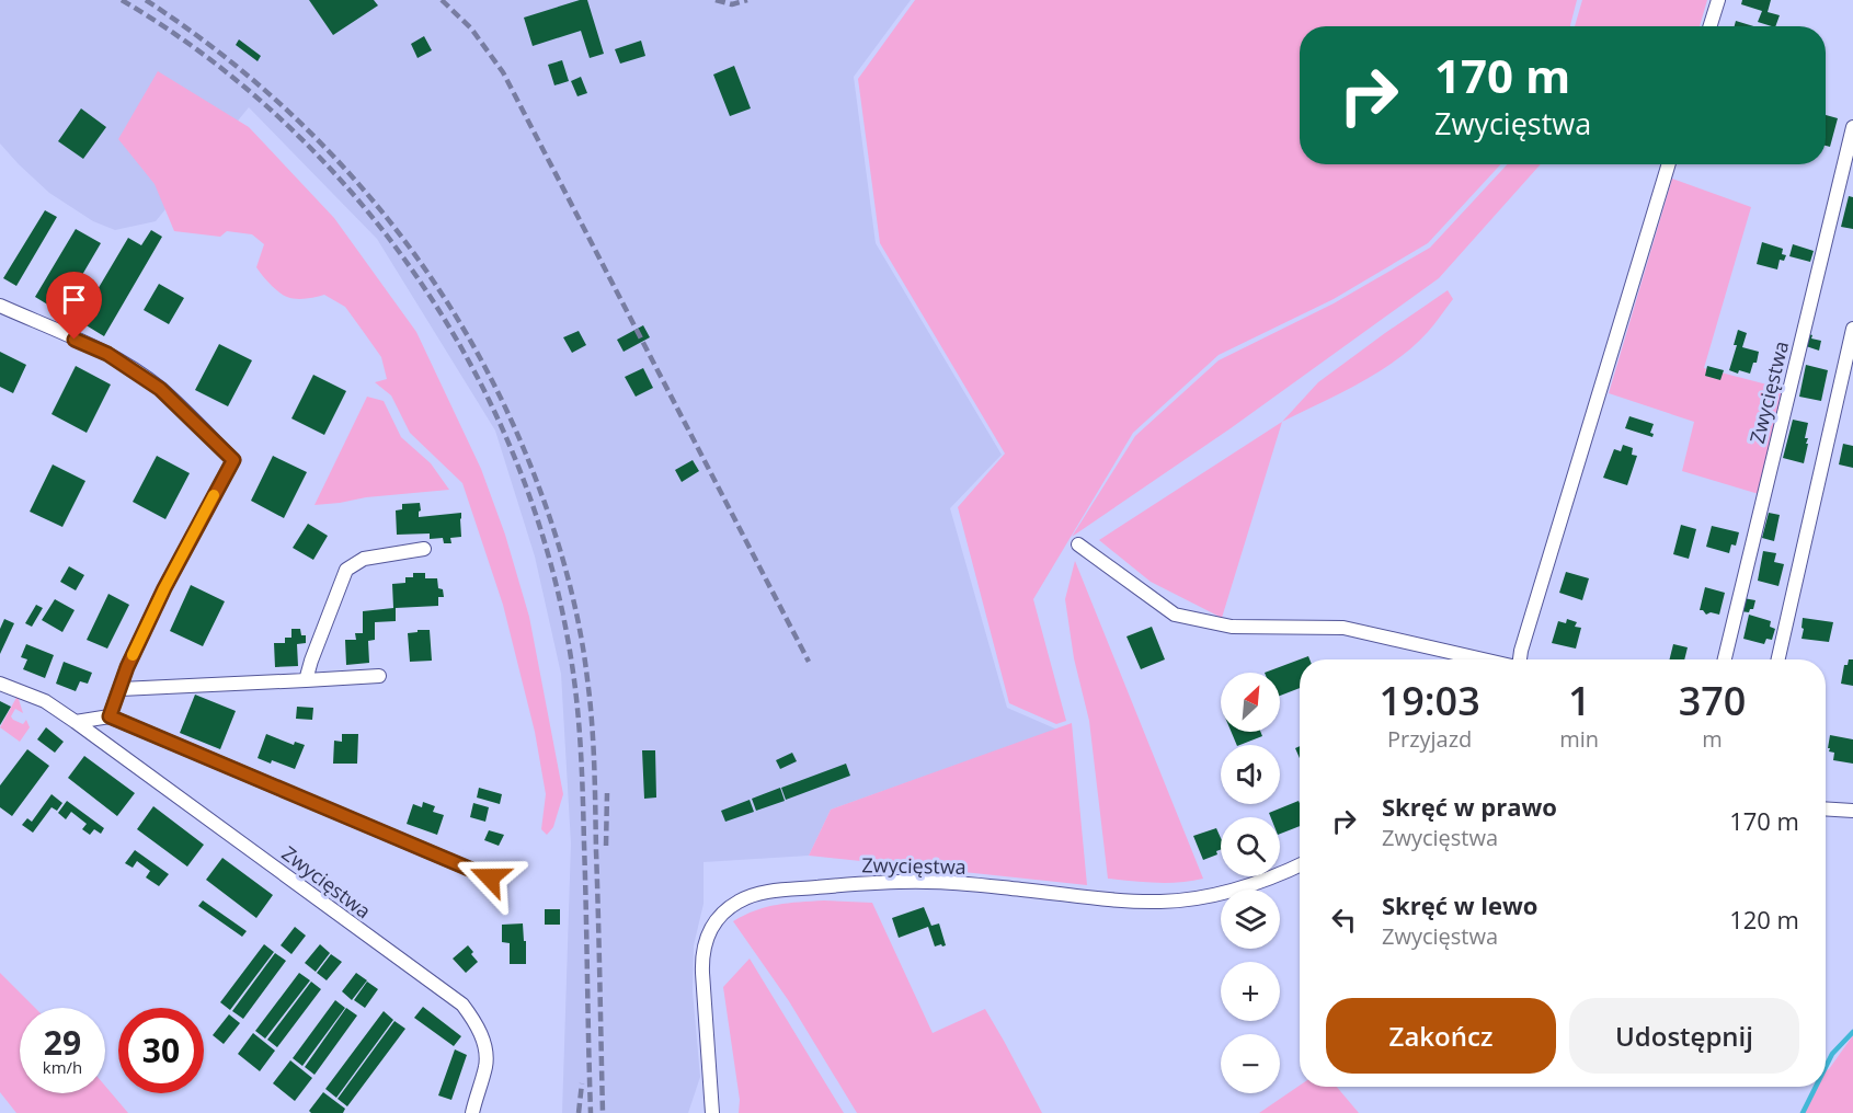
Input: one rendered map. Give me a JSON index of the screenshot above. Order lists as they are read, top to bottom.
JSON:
{
  "streets": {
    "street": ["Zwycięstwa"]
  },
  "north": "top right",
  "page": {
    "turn": ["170 m", "Zwycięstwa"],
    "eta": [
      "19:03",
      "Przyjazd",
      "1",
      "min",
      "370",
      "m"
    ],
    "map_buttons": ["+", "−"],
    "list": [
      {
        "name": "Skręć w prawo",
        "note": "Zwycięstwa",
        "value": "170 m"
      },
      {
        "name": "Skręć w lewo",
        "note": "Zwycięstwa",
        "value": "120 m"
      }
    ],
    "buttons": ["Zakończ", "Udostępnij"],
    "speed": "29 km/h",
    "limit": "30"
  }
}
